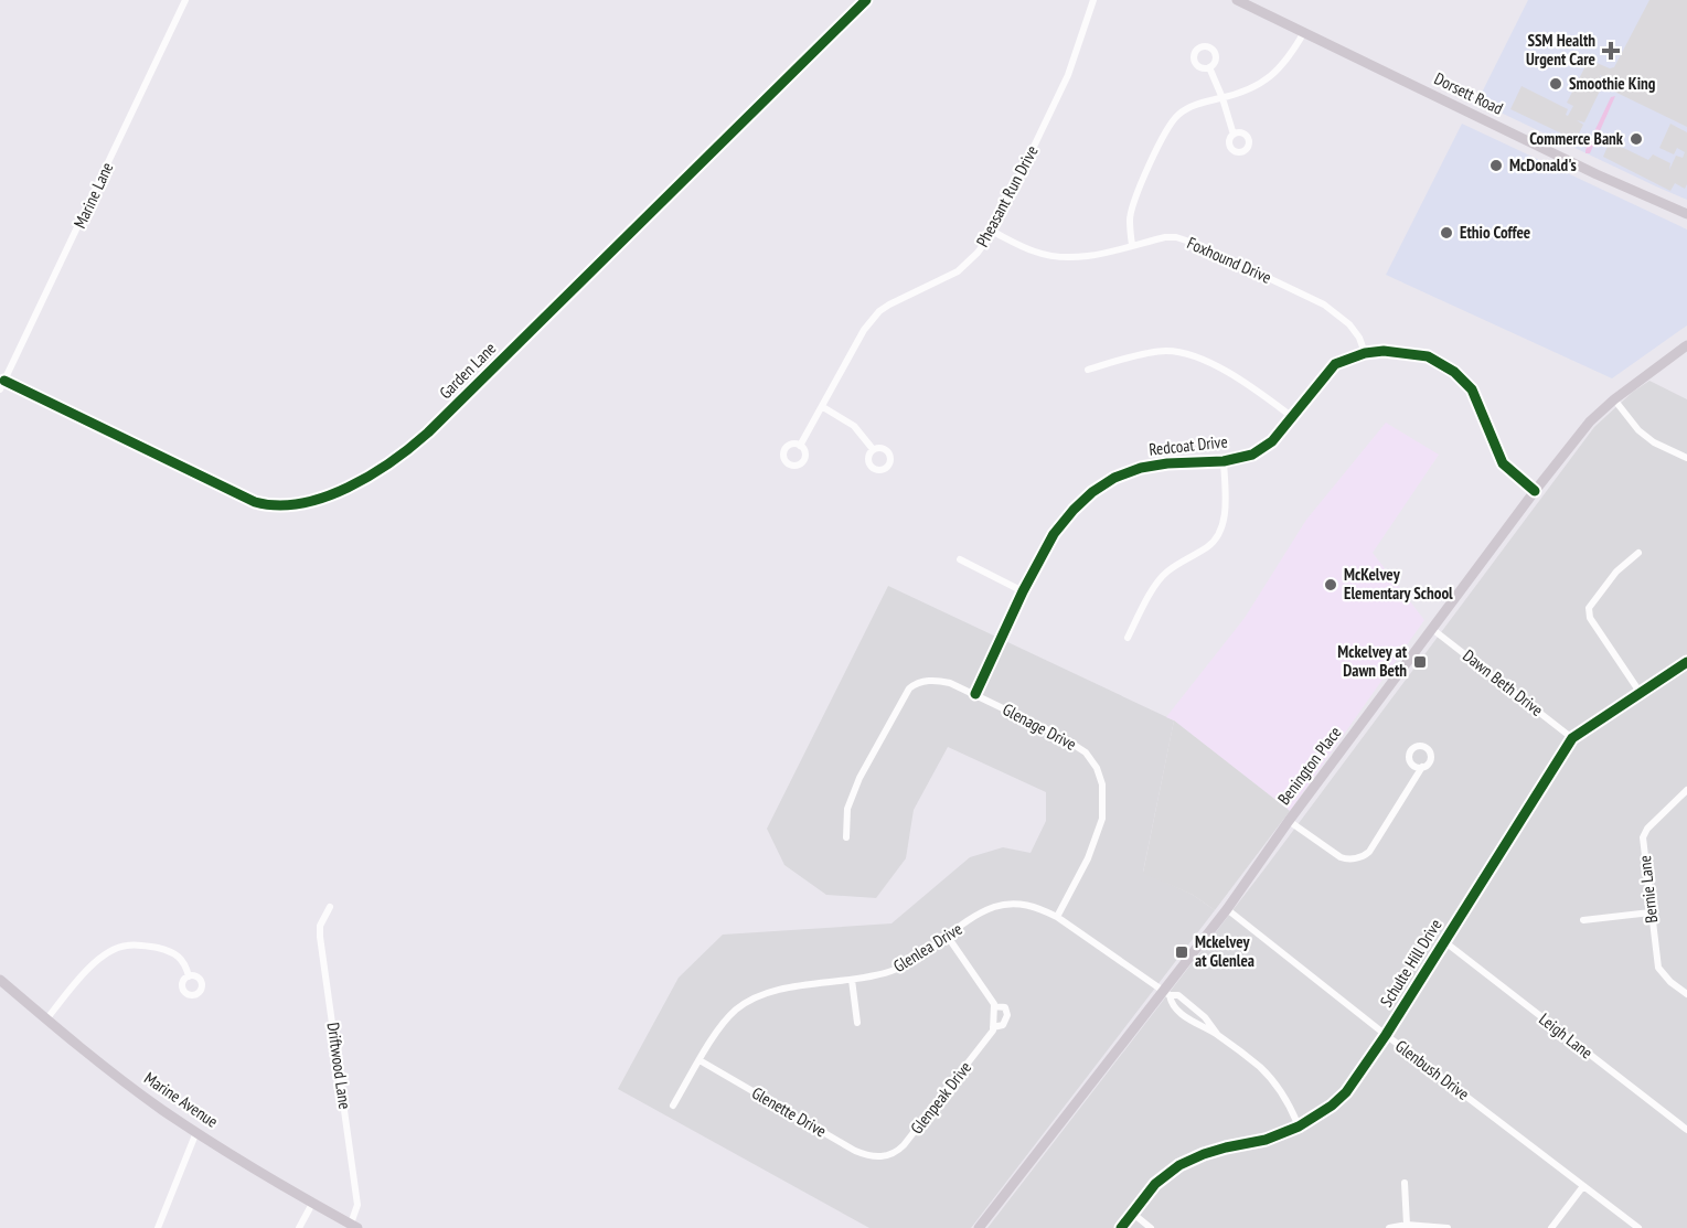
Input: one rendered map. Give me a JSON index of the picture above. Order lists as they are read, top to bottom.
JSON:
{
  "streets": {
    "main road": ["Dorsett Road", "Benington Place", "Marine Avenue"],
    "street": [
      "Marine Lane",
      "Pheasant Run Drive",
      "Foxhound Drive",
      "Garden Lane",
      "Redcoat Drive",
      "Dawn Beth Drive",
      "Glenage Drive",
      "Bernie Lane",
      "Glenlea Drive",
      "Schulte Hill Drive",
      "Leigh Lane",
      "Driftwood Lane",
      "Glenbush Drive",
      "Glenpeak Drive",
      "Glenette Drive"
    ]
  },
  "crossings": [
    ["Marine Lane", "Garden Lane"],
    ["Pheasant Run Drive", "Foxhound Drive"],
    ["Foxhound Drive", "Redcoat Drive"],
    ["Redcoat Drive", "Glenage Drive"],
    ["Redcoat Drive", "Benington Place"],
    ["Dawn Beth Drive", "Benington Place"],
    ["Dawn Beth Drive", "Schulte Hill Drive"],
    ["Glenage Drive", "Glenlea Drive"],
    ["Benington Place", "Glenlea Drive"],
    ["Benington Place", "Glenbush Drive"],
    ["Glenlea Drive", "Schulte Hill Drive"],
    ["Glenlea Drive", "Glenpeak Drive"],
    ["Glenlea Drive", "Glenette Drive"],
    ["Schulte Hill Drive", "Leigh Lane"],
    ["Schulte Hill Drive", "Glenbush Drive"],
    ["Driftwood Lane", "Marine Avenue"],
    ["Glenpeak Drive", "Glenette Drive"]
  ],
  "places": {
    "health": ["SSM Health Urgent Care"],
    "other": [
      "Smoothie King",
      "Commerce Bank",
      "McDonald's",
      "Ethio Coffee",
      "McKelvey Elementary School"
    ],
    "transit": ["Mckelvey at Dawn Beth", "Mckelvey at Glenlea"]
  }
}
